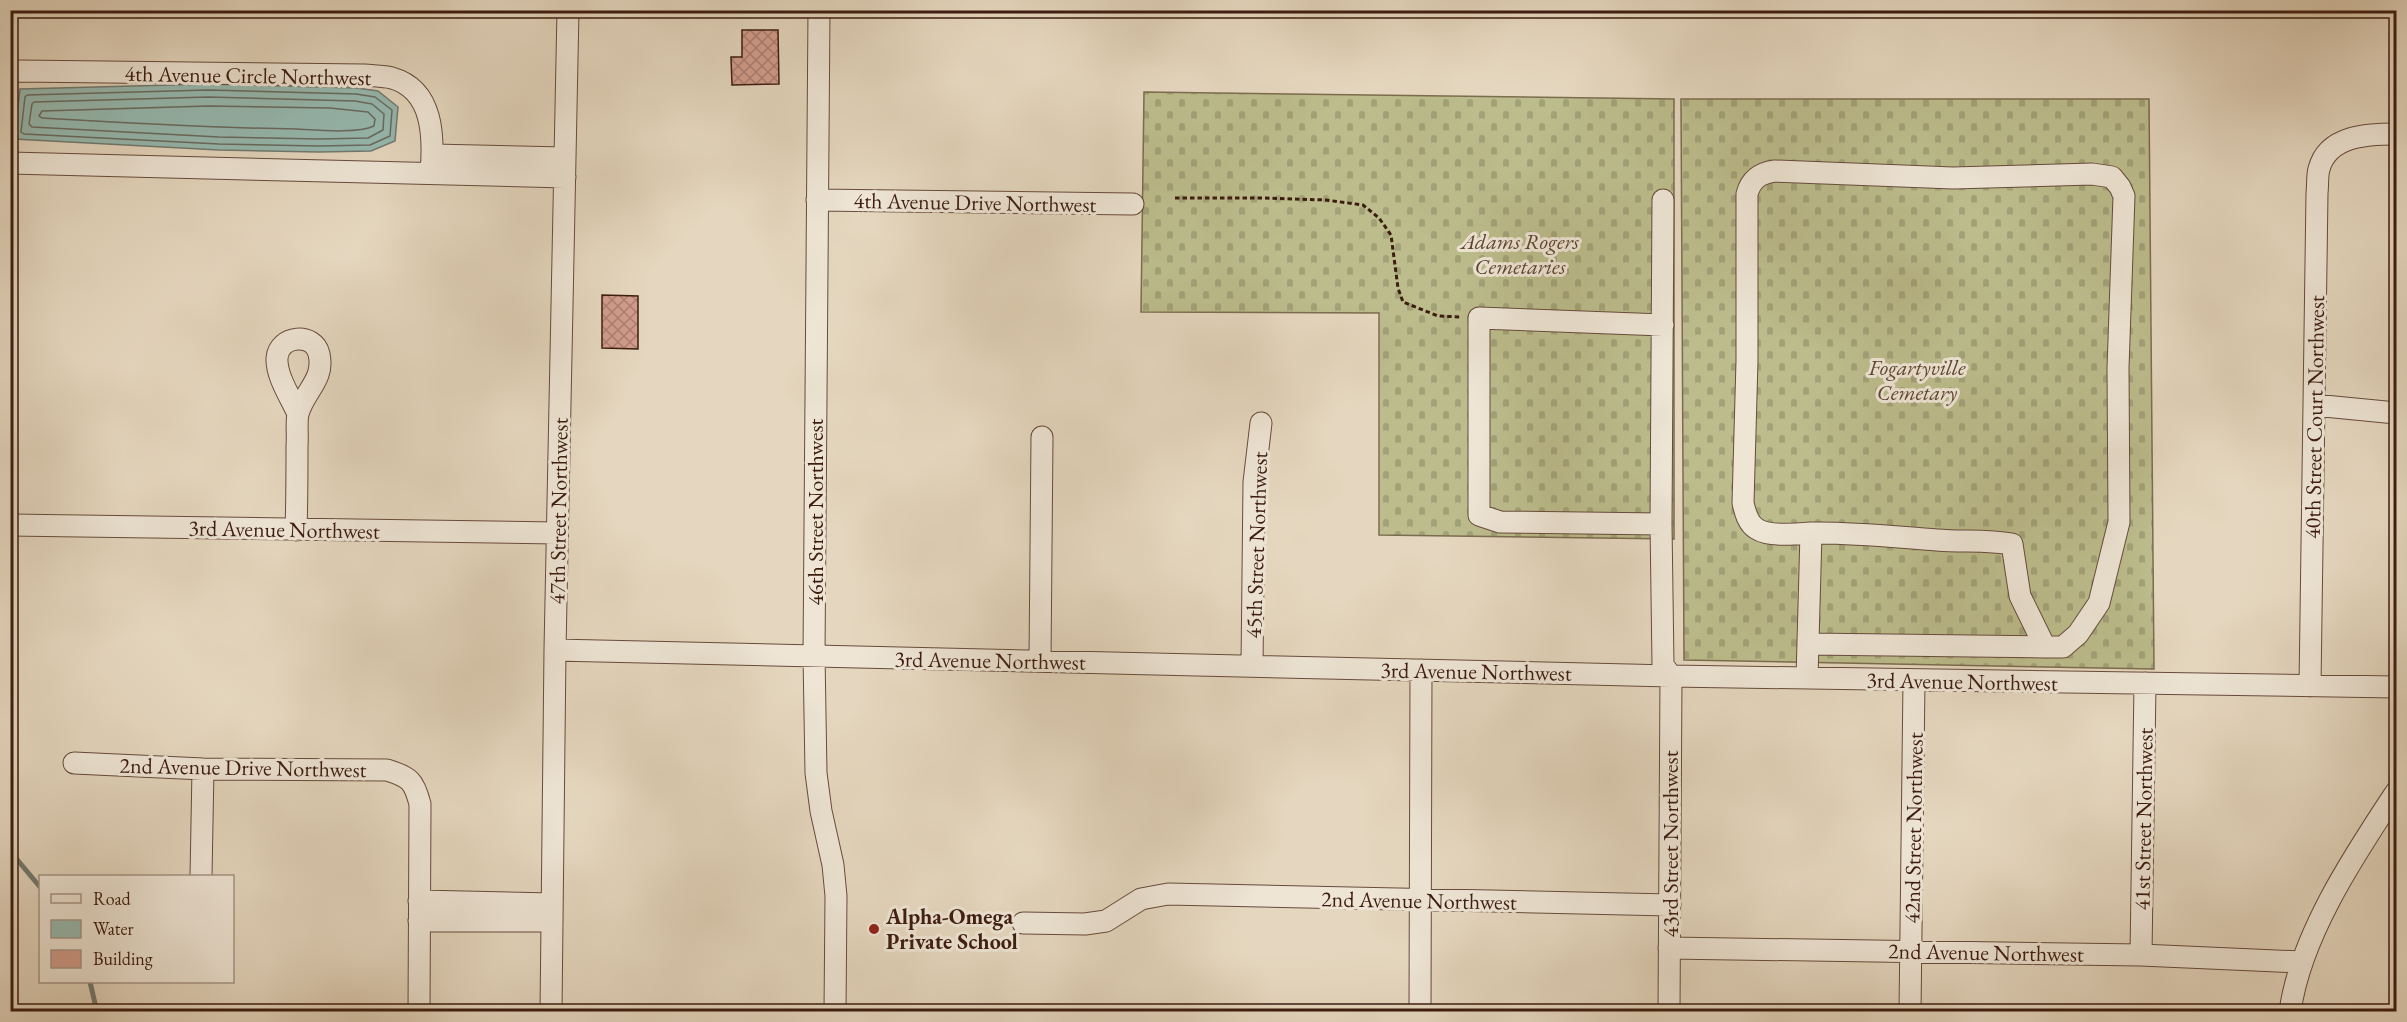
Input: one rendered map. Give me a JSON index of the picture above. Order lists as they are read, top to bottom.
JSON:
{
  "streets": {
    "street": [
      "4th Avenue Circle Northwest",
      "4th Avenue Drive Northwest",
      "40th Street Court Northwest",
      "47th Street Northwest",
      "46th Street Northwest",
      "3rd Avenue Northwest",
      "45th Street Northwest",
      "2nd Avenue Drive Northwest",
      "41st Street Northwest",
      "42nd Street Northwest",
      "43rd Street Northwest",
      "2nd Avenue Northwest"
    ]
  },
  "crossings": [
    ["4th Avenue Drive Northwest", "46th Street Northwest"],
    ["40th Street Court Northwest", "3rd Avenue Northwest"],
    ["47th Street Northwest", "3rd Avenue Northwest"],
    ["46th Street Northwest", "3rd Avenue Northwest"],
    ["3rd Avenue Northwest", "45th Street Northwest"],
    ["3rd Avenue Northwest", "41st Street Northwest"],
    ["3rd Avenue Northwest", "42nd Street Northwest"],
    ["3rd Avenue Northwest", "43rd Street Northwest"],
    ["41st Street Northwest", "2nd Avenue Northwest"],
    ["42nd Street Northwest", "2nd Avenue Northwest"],
    ["43rd Street Northwest", "2nd Avenue Northwest"]
  ],
  "parks": ["Adams Rogers Cemetaries", "Fogartyville Cemetary"],
  "places": ["Alpha-Omega Private School"],
  "legend": ["Road", "Water", "Building"]
}
